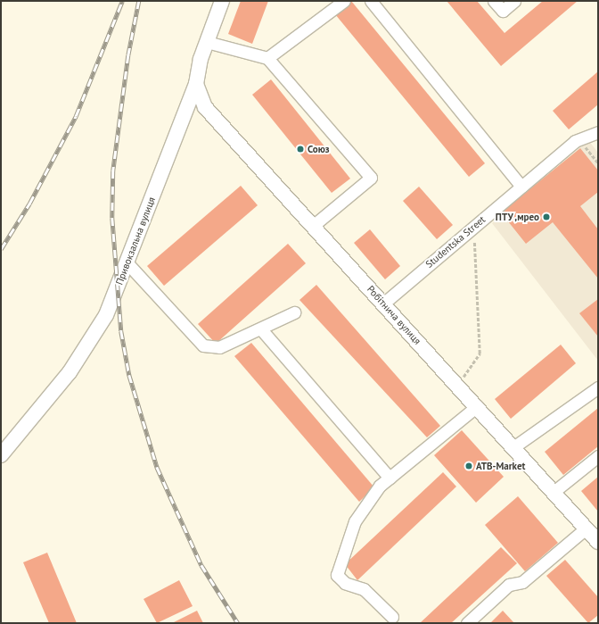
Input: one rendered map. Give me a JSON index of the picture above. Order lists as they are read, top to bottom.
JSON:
{
  "streets": {
    "main road": ["Привокзальна вулиця", "Робітнича вулиця"],
    "street": ["Studentska Street"]
  },
  "crossings": [
    ["Привокзальна вулиця", "Робітнича вулиця"],
    ["Studentska Street", "Робітнича вулиця"]
  ],
  "places": ["Союз", "ПТУ ,мрео", "ATB-Market"]
}
